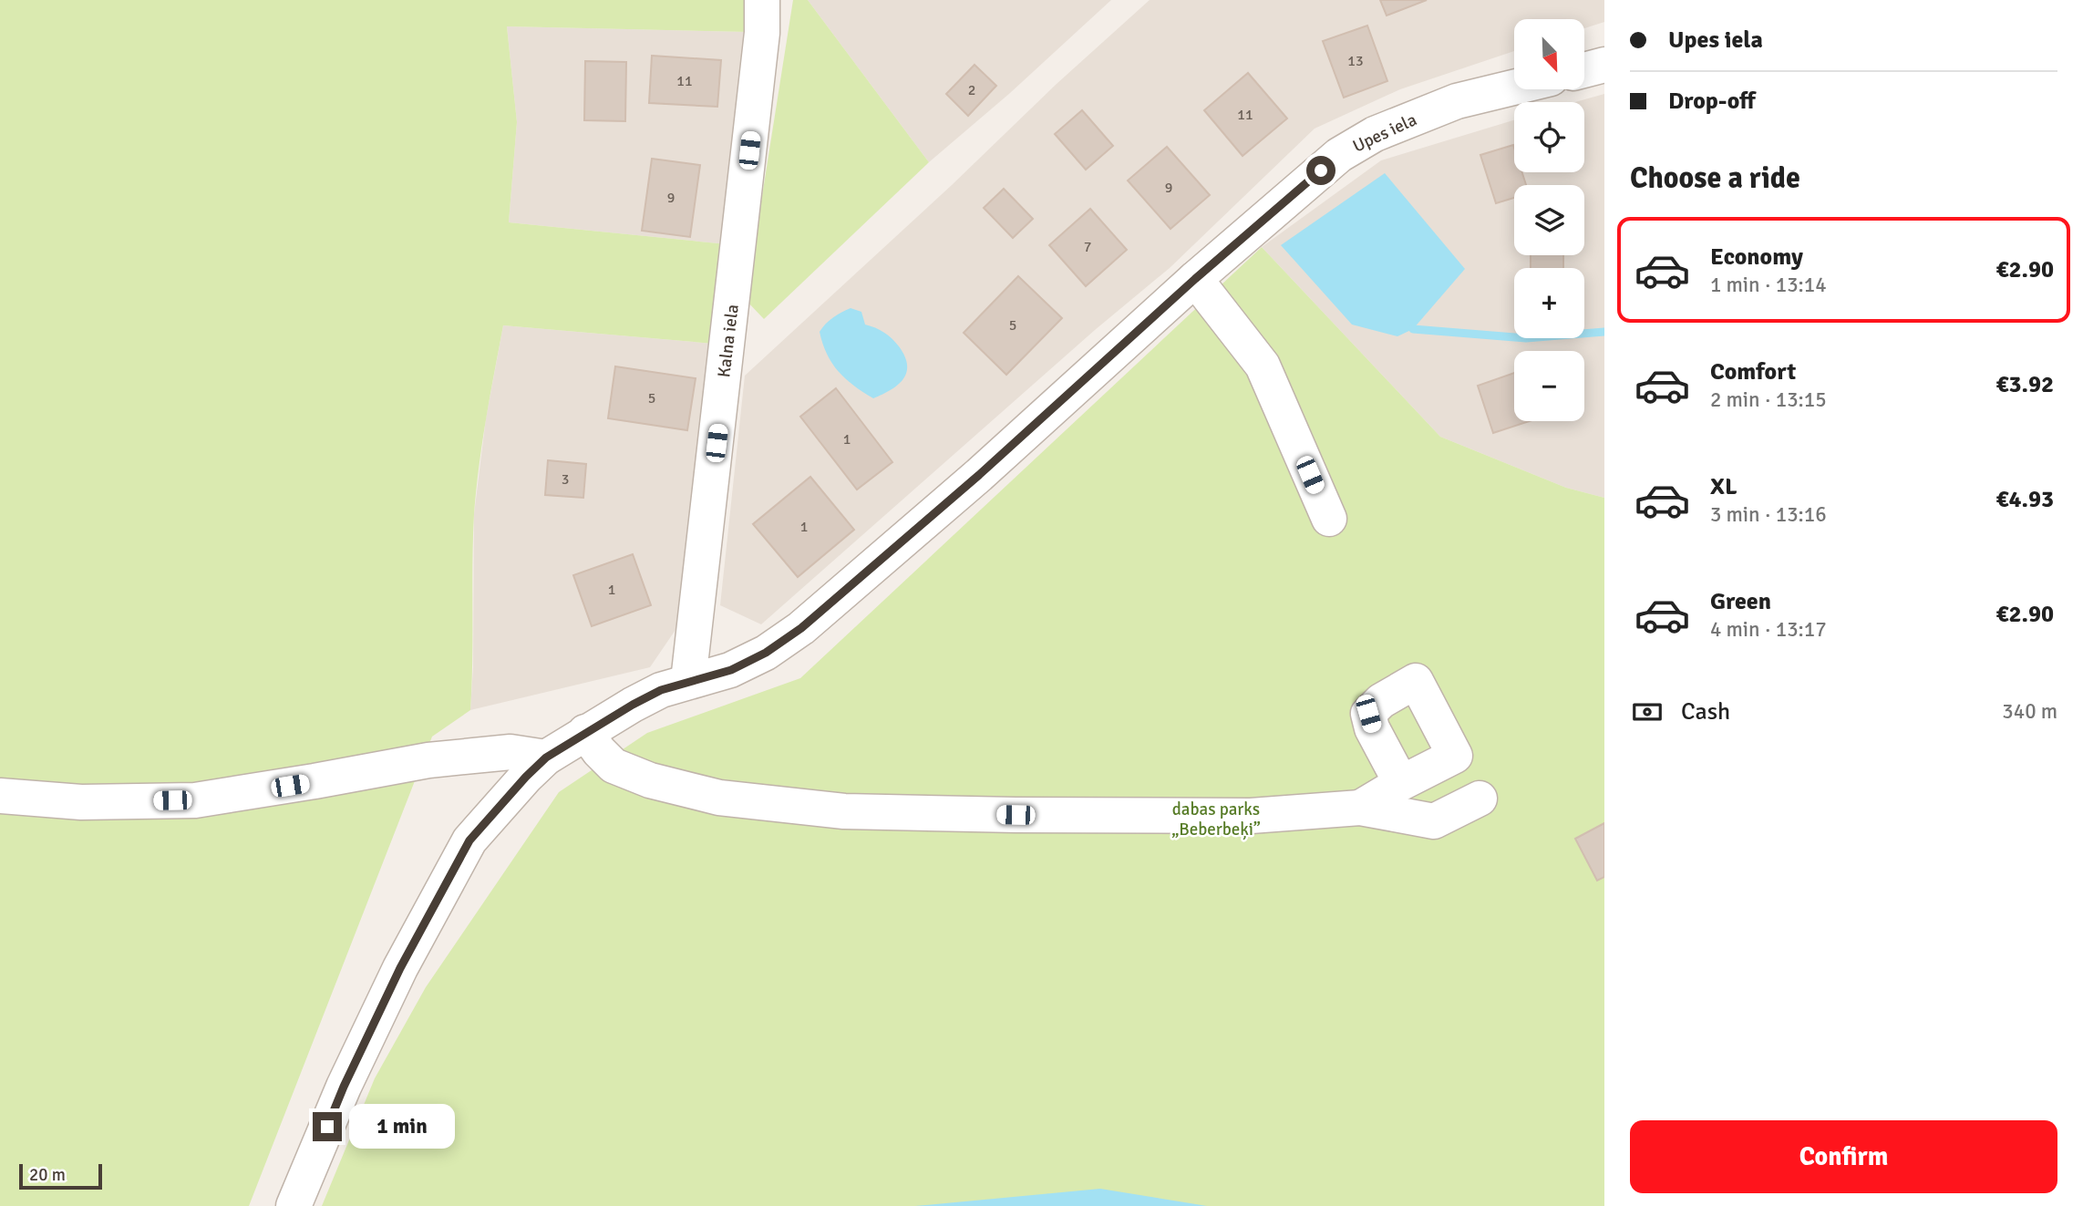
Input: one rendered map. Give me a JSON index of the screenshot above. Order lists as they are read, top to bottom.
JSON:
{
  "streets": {
    "street": ["Upes iela", "Kalna iela"]
  },
  "crossings": [
    ["Upes iela", "Kalna iela"]
  ],
  "parks": ["dabas parks „Beberbeķi”"],
  "house_numbers": [
    "13",
    "11",
    "2",
    "11",
    "9",
    "9",
    "7",
    "5",
    "5",
    "1",
    "3",
    "1",
    "1"
  ],
  "scale_bar": "20 m",
  "north": "bottom right",
  "page": {
    "banner": ["Upes iela", "Drop-off"],
    "map_buttons": ["+", "−"],
    "heading": "Choose a ride",
    "list": [
      {
        "name": "Economy",
        "note": "1 min · 13:14",
        "value": "€2.90"
      },
      {
        "name": "Comfort",
        "note": "2 min · 13:15",
        "value": "€3.92"
      },
      {
        "name": "XL",
        "note": "3 min · 13:16",
        "value": "€4.93"
      },
      {
        "name": "Green",
        "note": "4 min · 13:17",
        "value": "€2.90"
      }
    ],
    "pay": ["Cash", "340 m"],
    "bubble": "1 min",
    "buttons": "Confirm",
    "scale": "20 m"
  }
}
